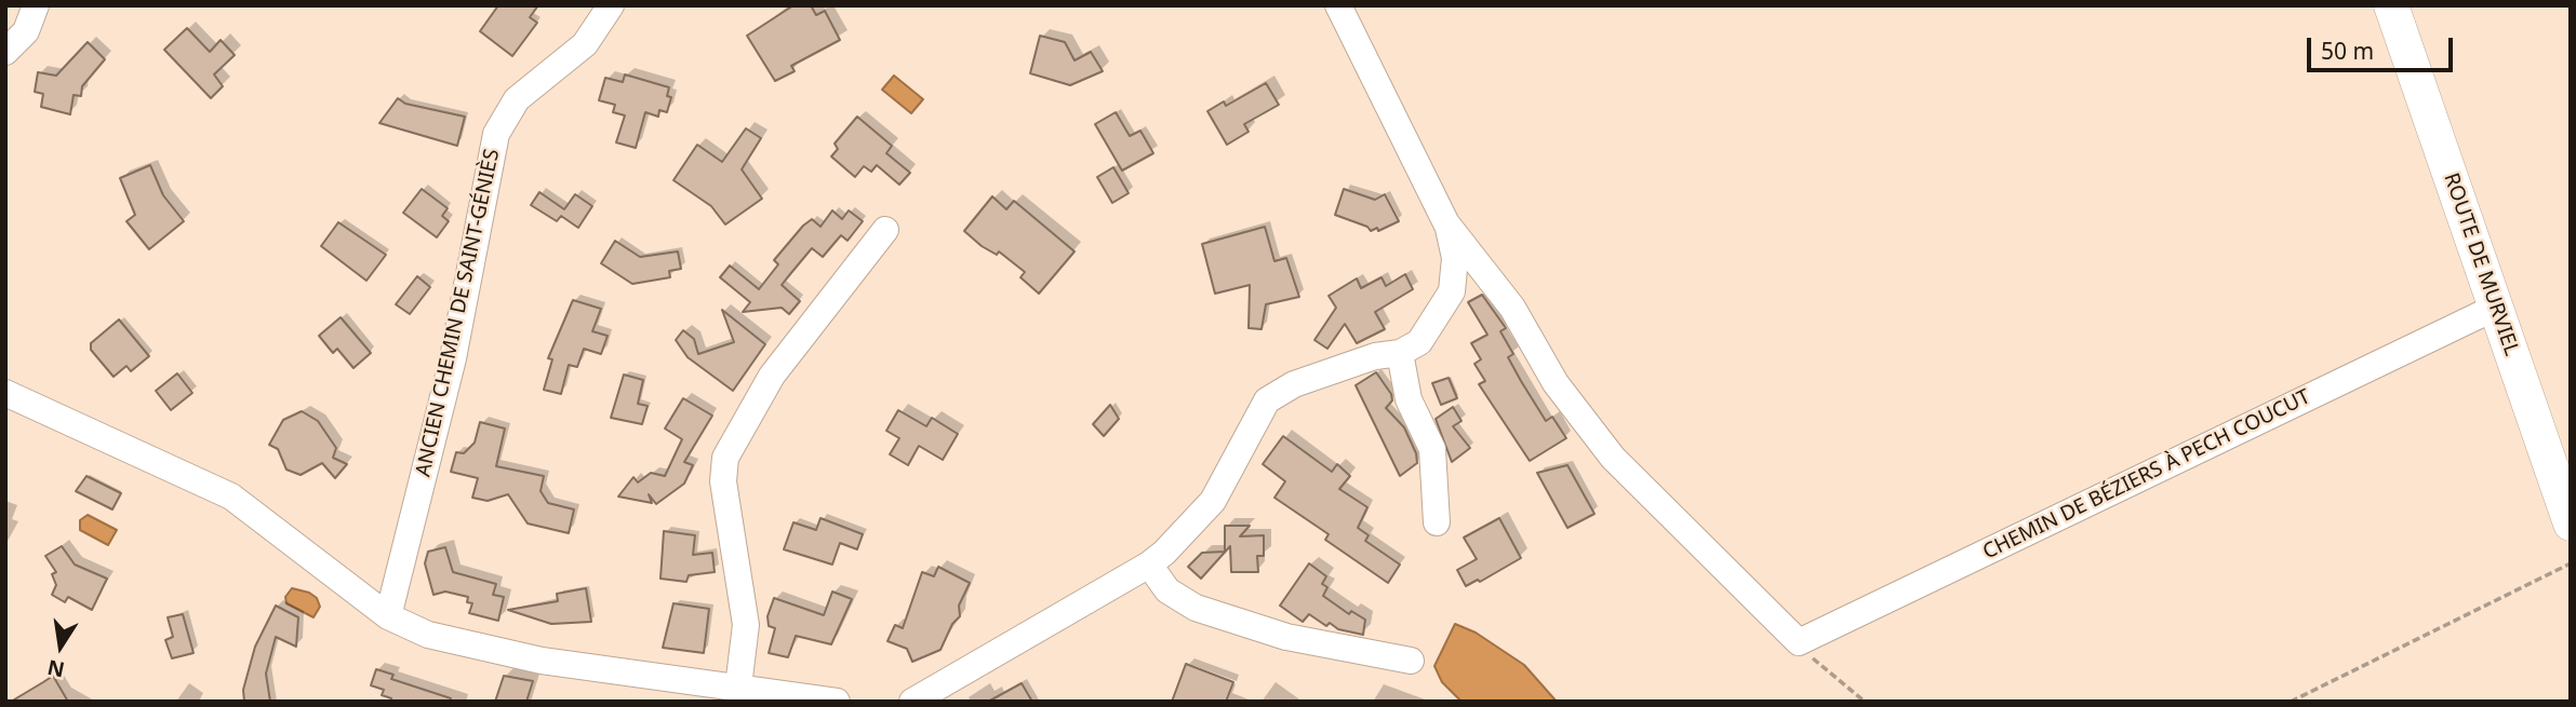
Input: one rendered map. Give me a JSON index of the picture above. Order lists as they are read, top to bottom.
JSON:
{
  "streets": {
    "main road": ["ROUTE DE MURVIEL"],
    "street": ["ANCIEN CHEMIN DE SAINT-GÉNIÈS", "CHEMIN DE BÉZIERS À PECH COUCUT"]
  },
  "crossings": [
    ["ROUTE DE MURVIEL", "CHEMIN DE BÉZIERS À PECH COUCUT"]
  ],
  "scale_bar": "50 m",
  "north": "bottom"
}
